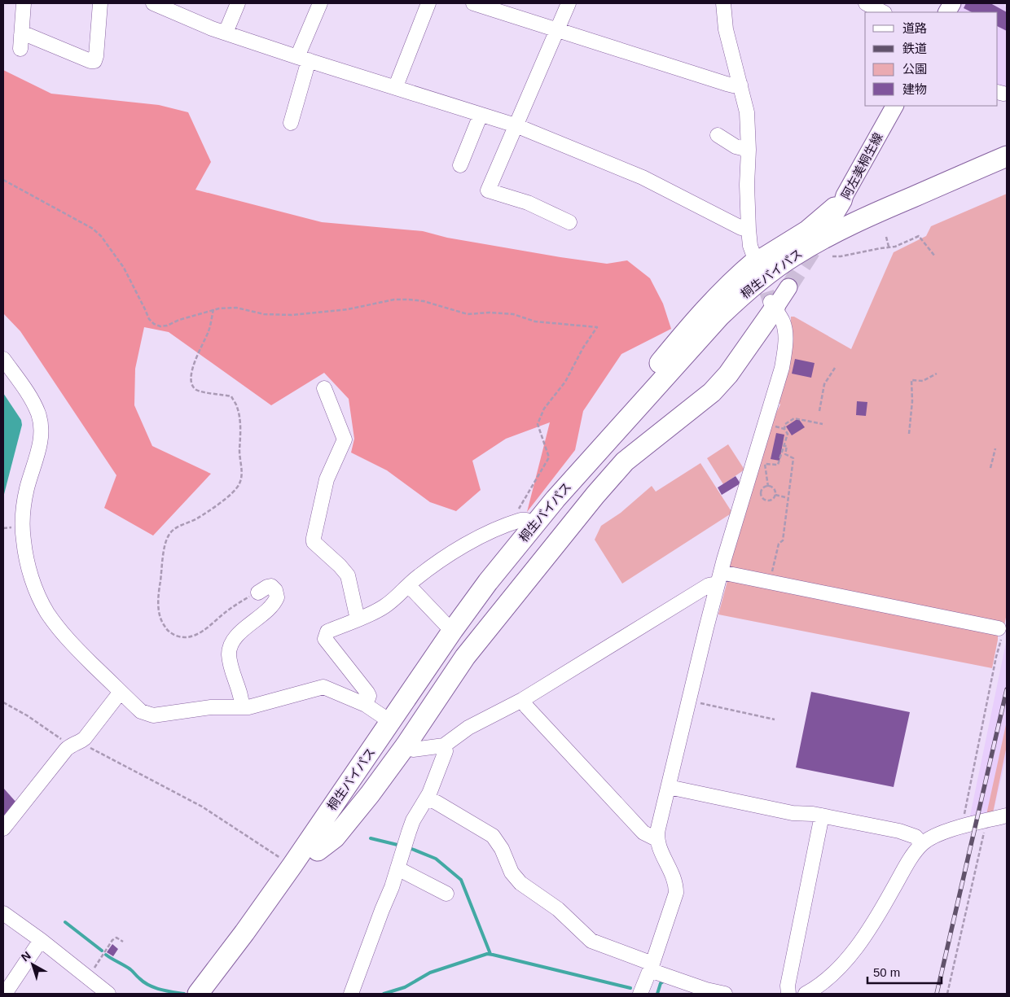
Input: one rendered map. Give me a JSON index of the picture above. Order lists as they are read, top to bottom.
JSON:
{
  "streets": {
    "highway": ["桐生バイパス"],
    "main road": ["阿左美桐生線"]
  },
  "legend": [
    "道路",
    "鉄道",
    "公園",
    "建物"
  ],
  "scale_bar": "50 m",
  "north": "top left"
}
